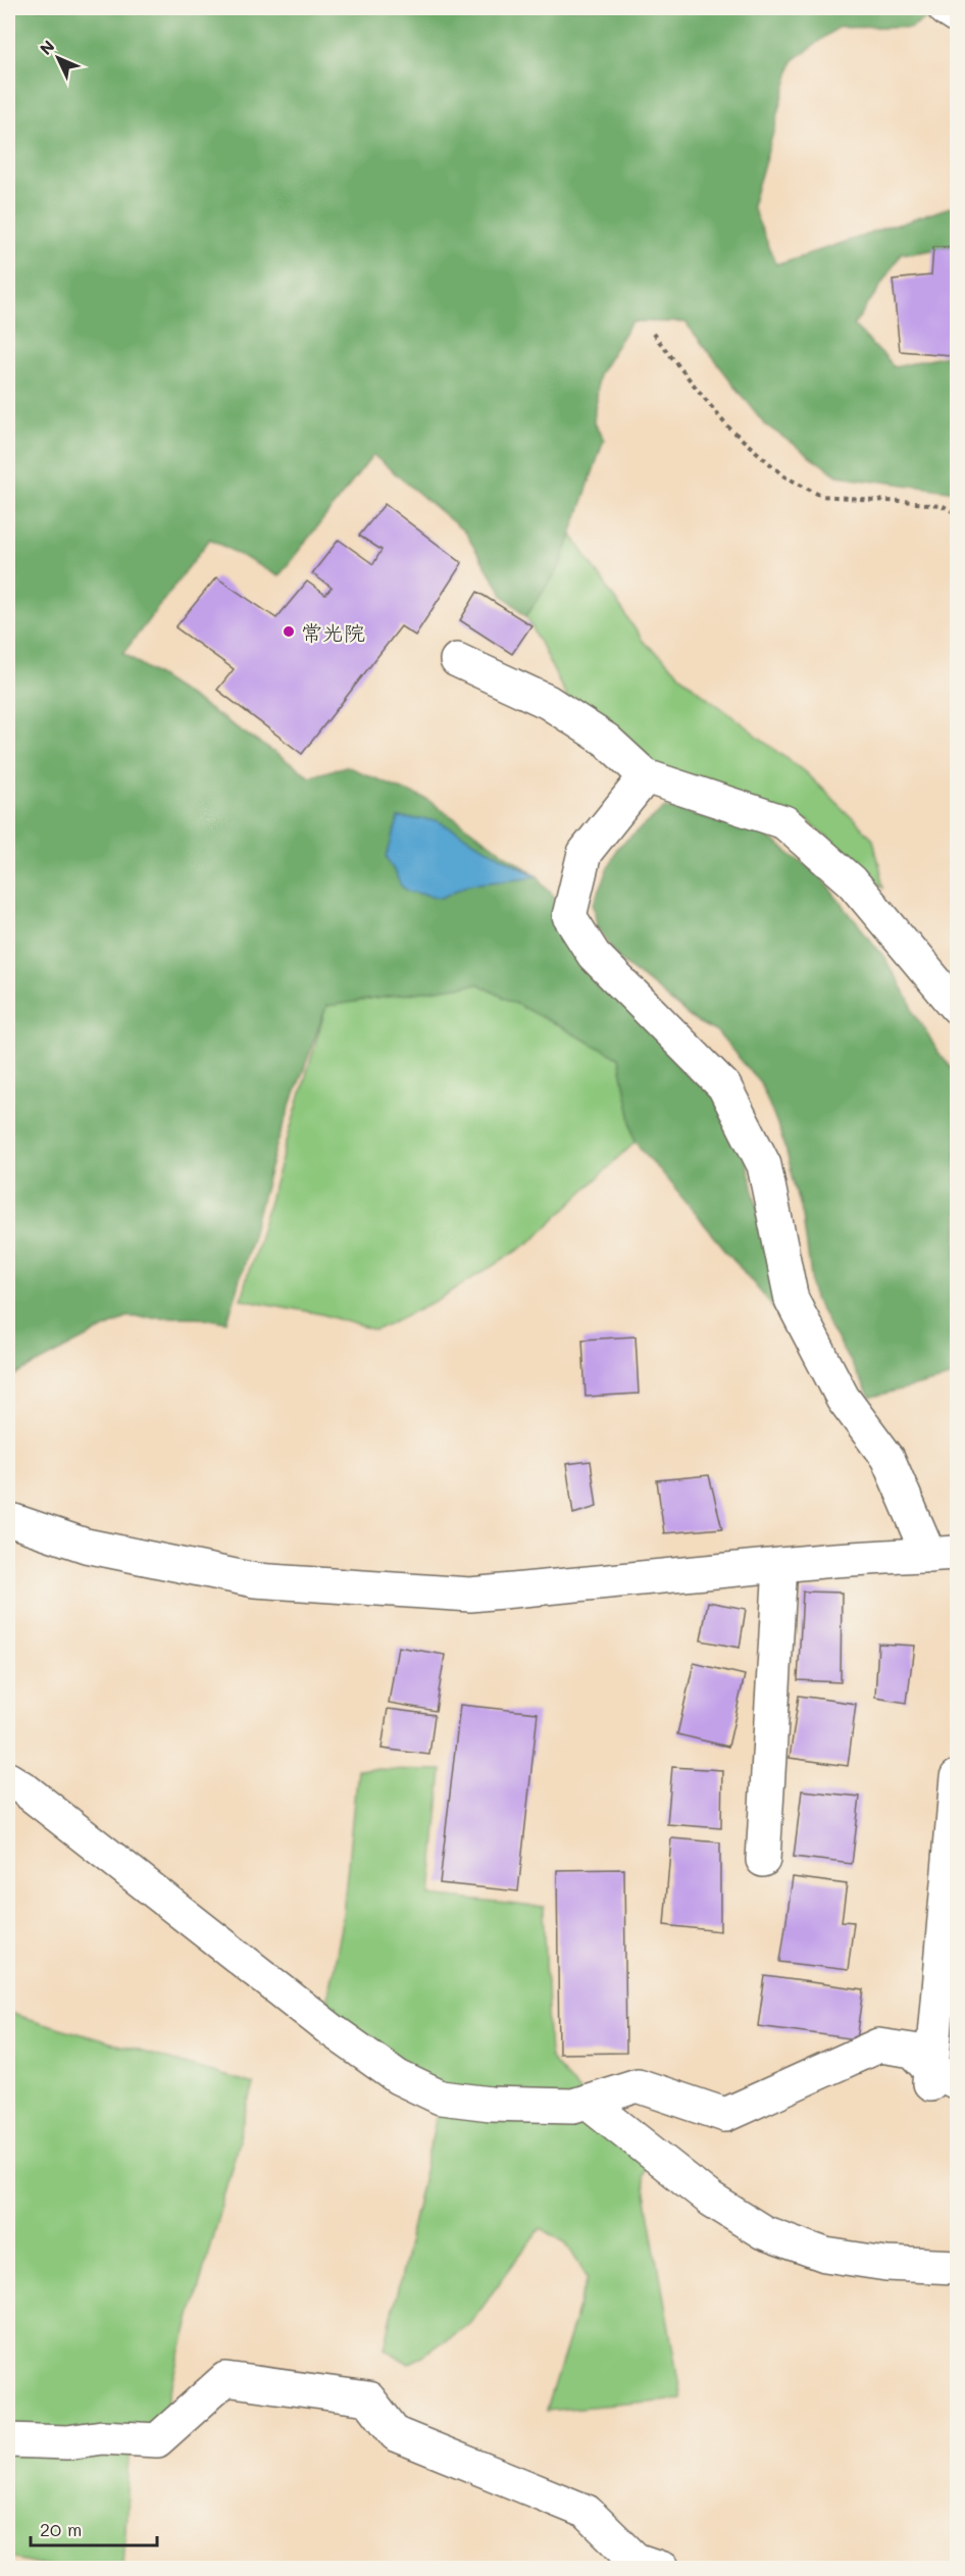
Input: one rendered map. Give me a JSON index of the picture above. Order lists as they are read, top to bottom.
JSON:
{
  "places": ["常光院"],
  "scale_bar": "20 m",
  "north": "top left"
}
